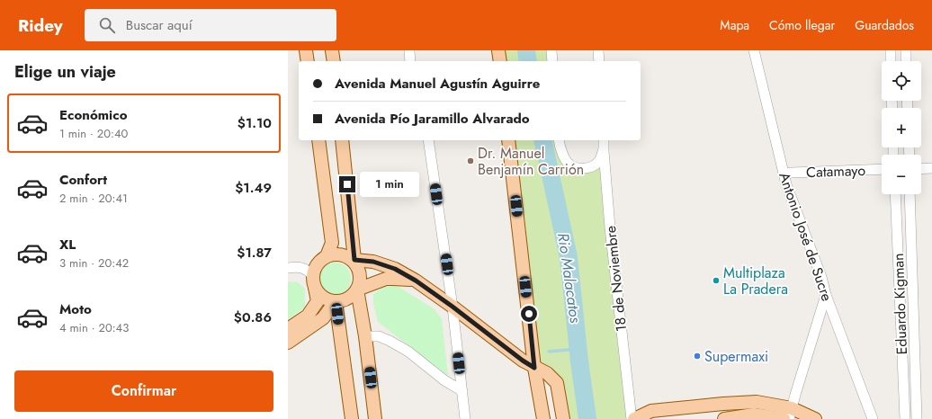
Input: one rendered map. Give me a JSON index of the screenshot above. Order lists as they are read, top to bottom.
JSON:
{
  "streets": {
    "street": [
      "Catamayo",
      "Antonio José de Sucre",
      "18 de Noviembre",
      "Eduardo Kigman"
    ]
  },
  "crossings": [
    ["Catamayo", "Antonio José de Sucre"]
  ],
  "water": ["Rio Malacatos"],
  "places": ["Dr. Manuel Benjamín Carrión", "Multiplaza La Pradera", "Supermaxi"],
  "page": {
    "header": "Ridey",
    "search": "Buscar aquí",
    "nav": ["Mapa", "Cómo llegar", "Guardados"],
    "heading": "Elige un viaje",
    "map_buttons": ["+", "−"],
    "banner": ["Avenida Manuel Agustín Aguirre", "Avenida Pío Jaramillo Alvarado"],
    "list": [
      {
        "name": "Económico",
        "note": "1 min · 20:40",
        "value": "$1.10"
      },
      {
        "name": "Confort",
        "note": "2 min · 20:41",
        "value": "$1.49"
      },
      {
        "name": "XL",
        "note": "3 min · 20:42",
        "value": "$1.87"
      },
      {
        "name": "Moto",
        "note": "4 min · 20:43",
        "value": "$0.86"
      }
    ],
    "bubble": "1 min",
    "buttons": "Confirmar"
  }
}
